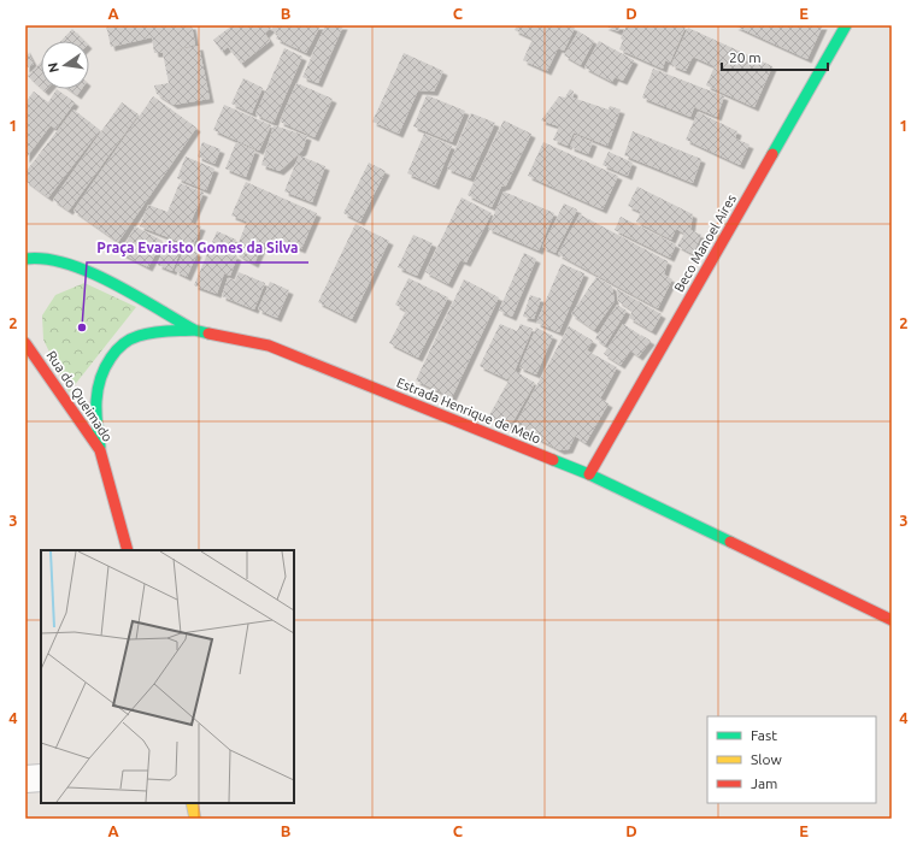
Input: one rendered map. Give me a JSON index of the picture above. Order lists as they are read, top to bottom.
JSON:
{
  "streets": {
    "main road": ["Beco Manoel Aires", "Rua do Queimado", "Estrada Henrique de Melo"]
  },
  "crossings": [
    ["Beco Manoel Aires", "Estrada Henrique de Melo"]
  ],
  "places": ["Praça Evaristo Gomes da Silva"],
  "legend": ["Fast", "Slow", "Jam"],
  "scale_bar": "20 m",
  "north": "left",
  "grid": {
    "columns": [
      "A",
      "B",
      "C",
      "D",
      "E"
    ],
    "rows": [
      "1",
      "2",
      "3",
      "4"
    ]
  }
}
